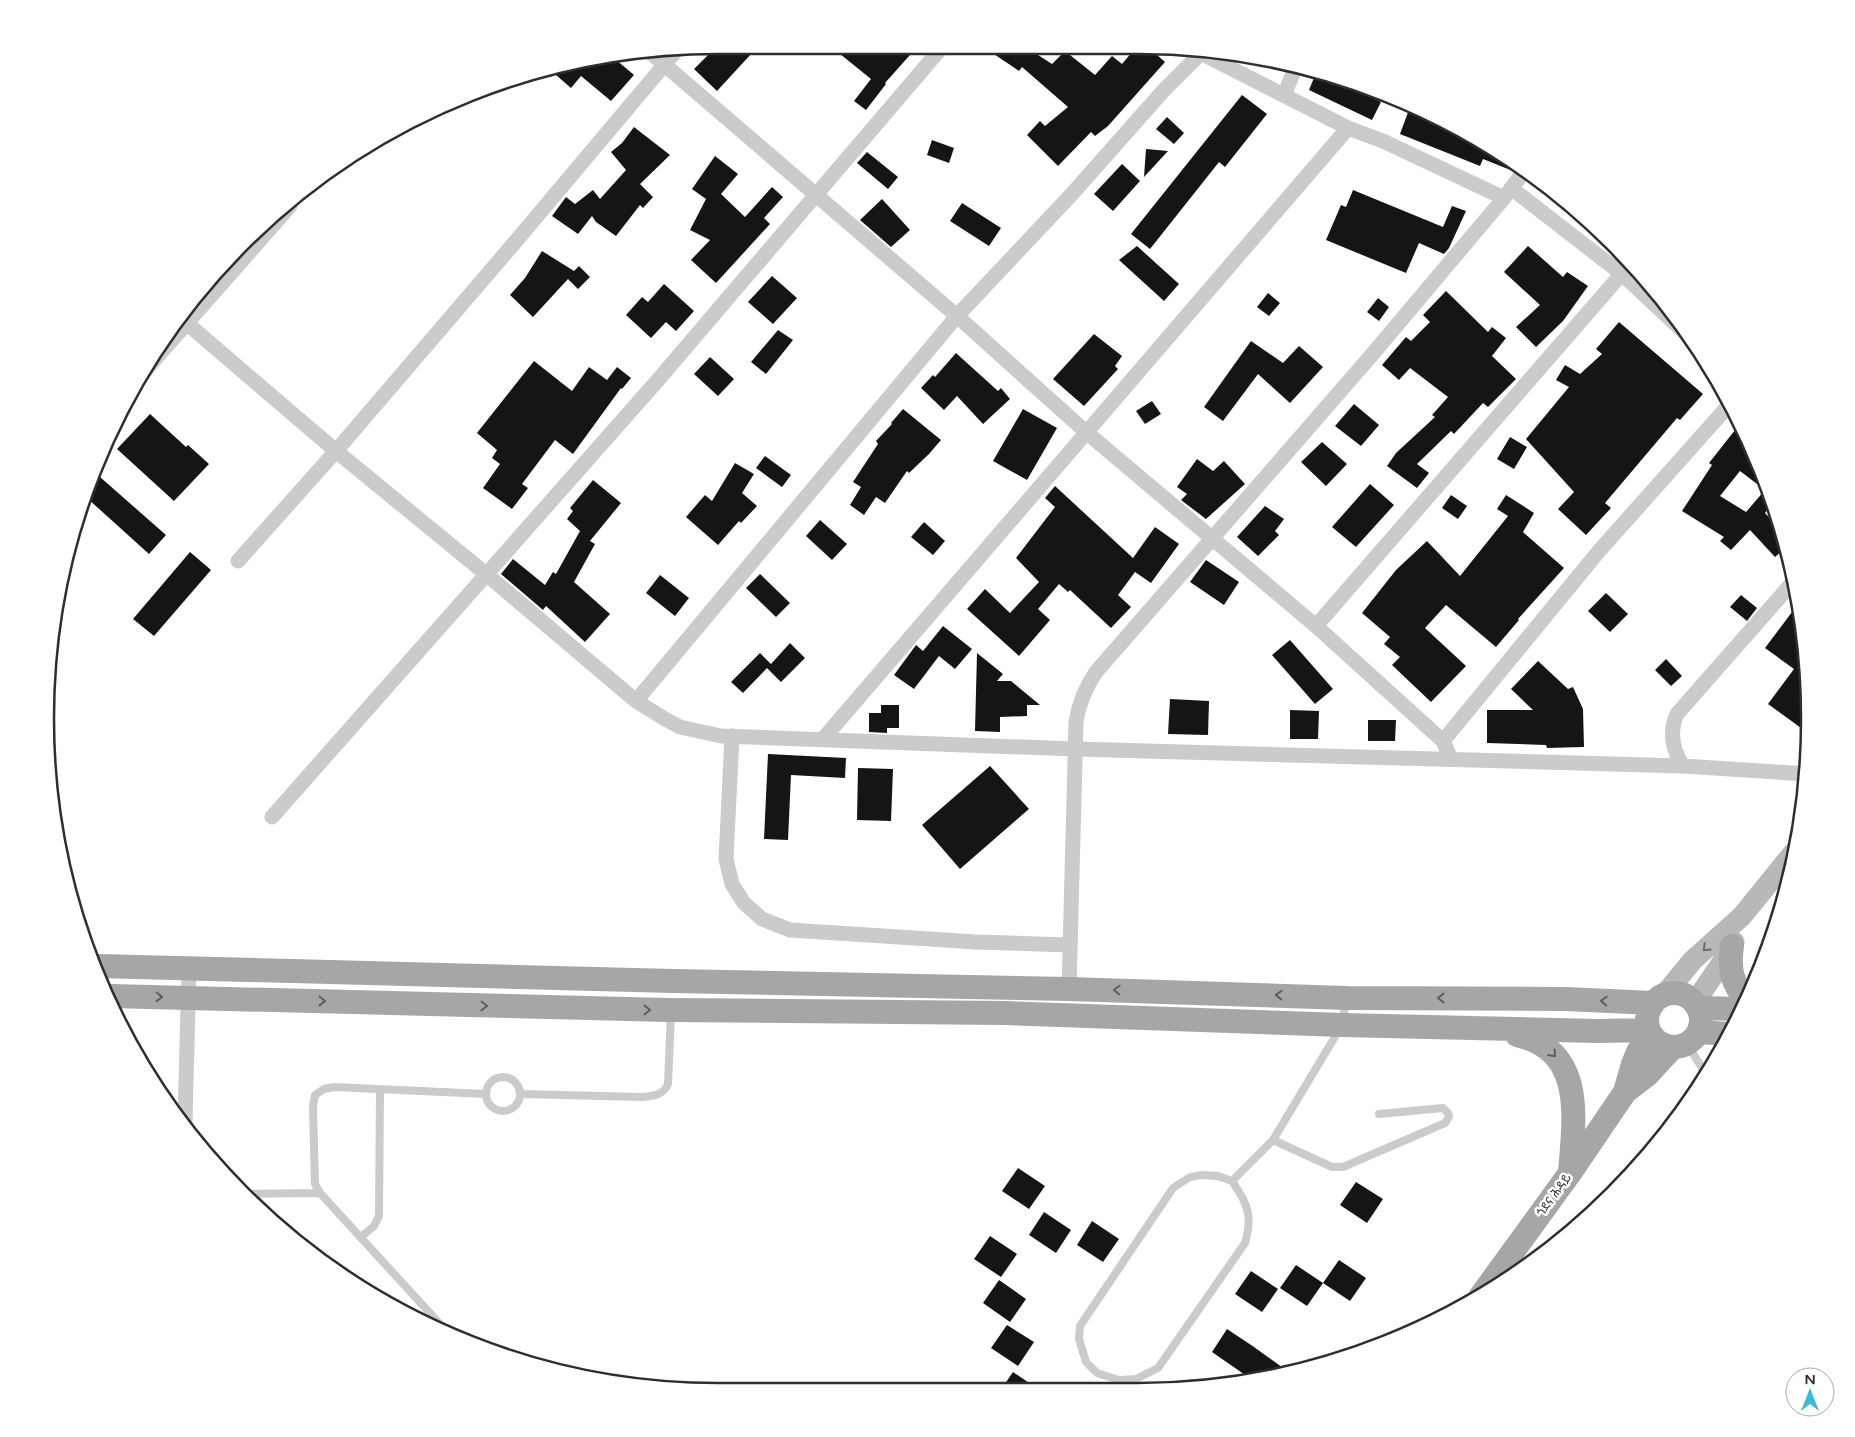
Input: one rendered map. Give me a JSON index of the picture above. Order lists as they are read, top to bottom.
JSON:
{
  "streets": {
    "main road": ["ጎደና ሕዳይ"]
  },
  "north": "top"
}
